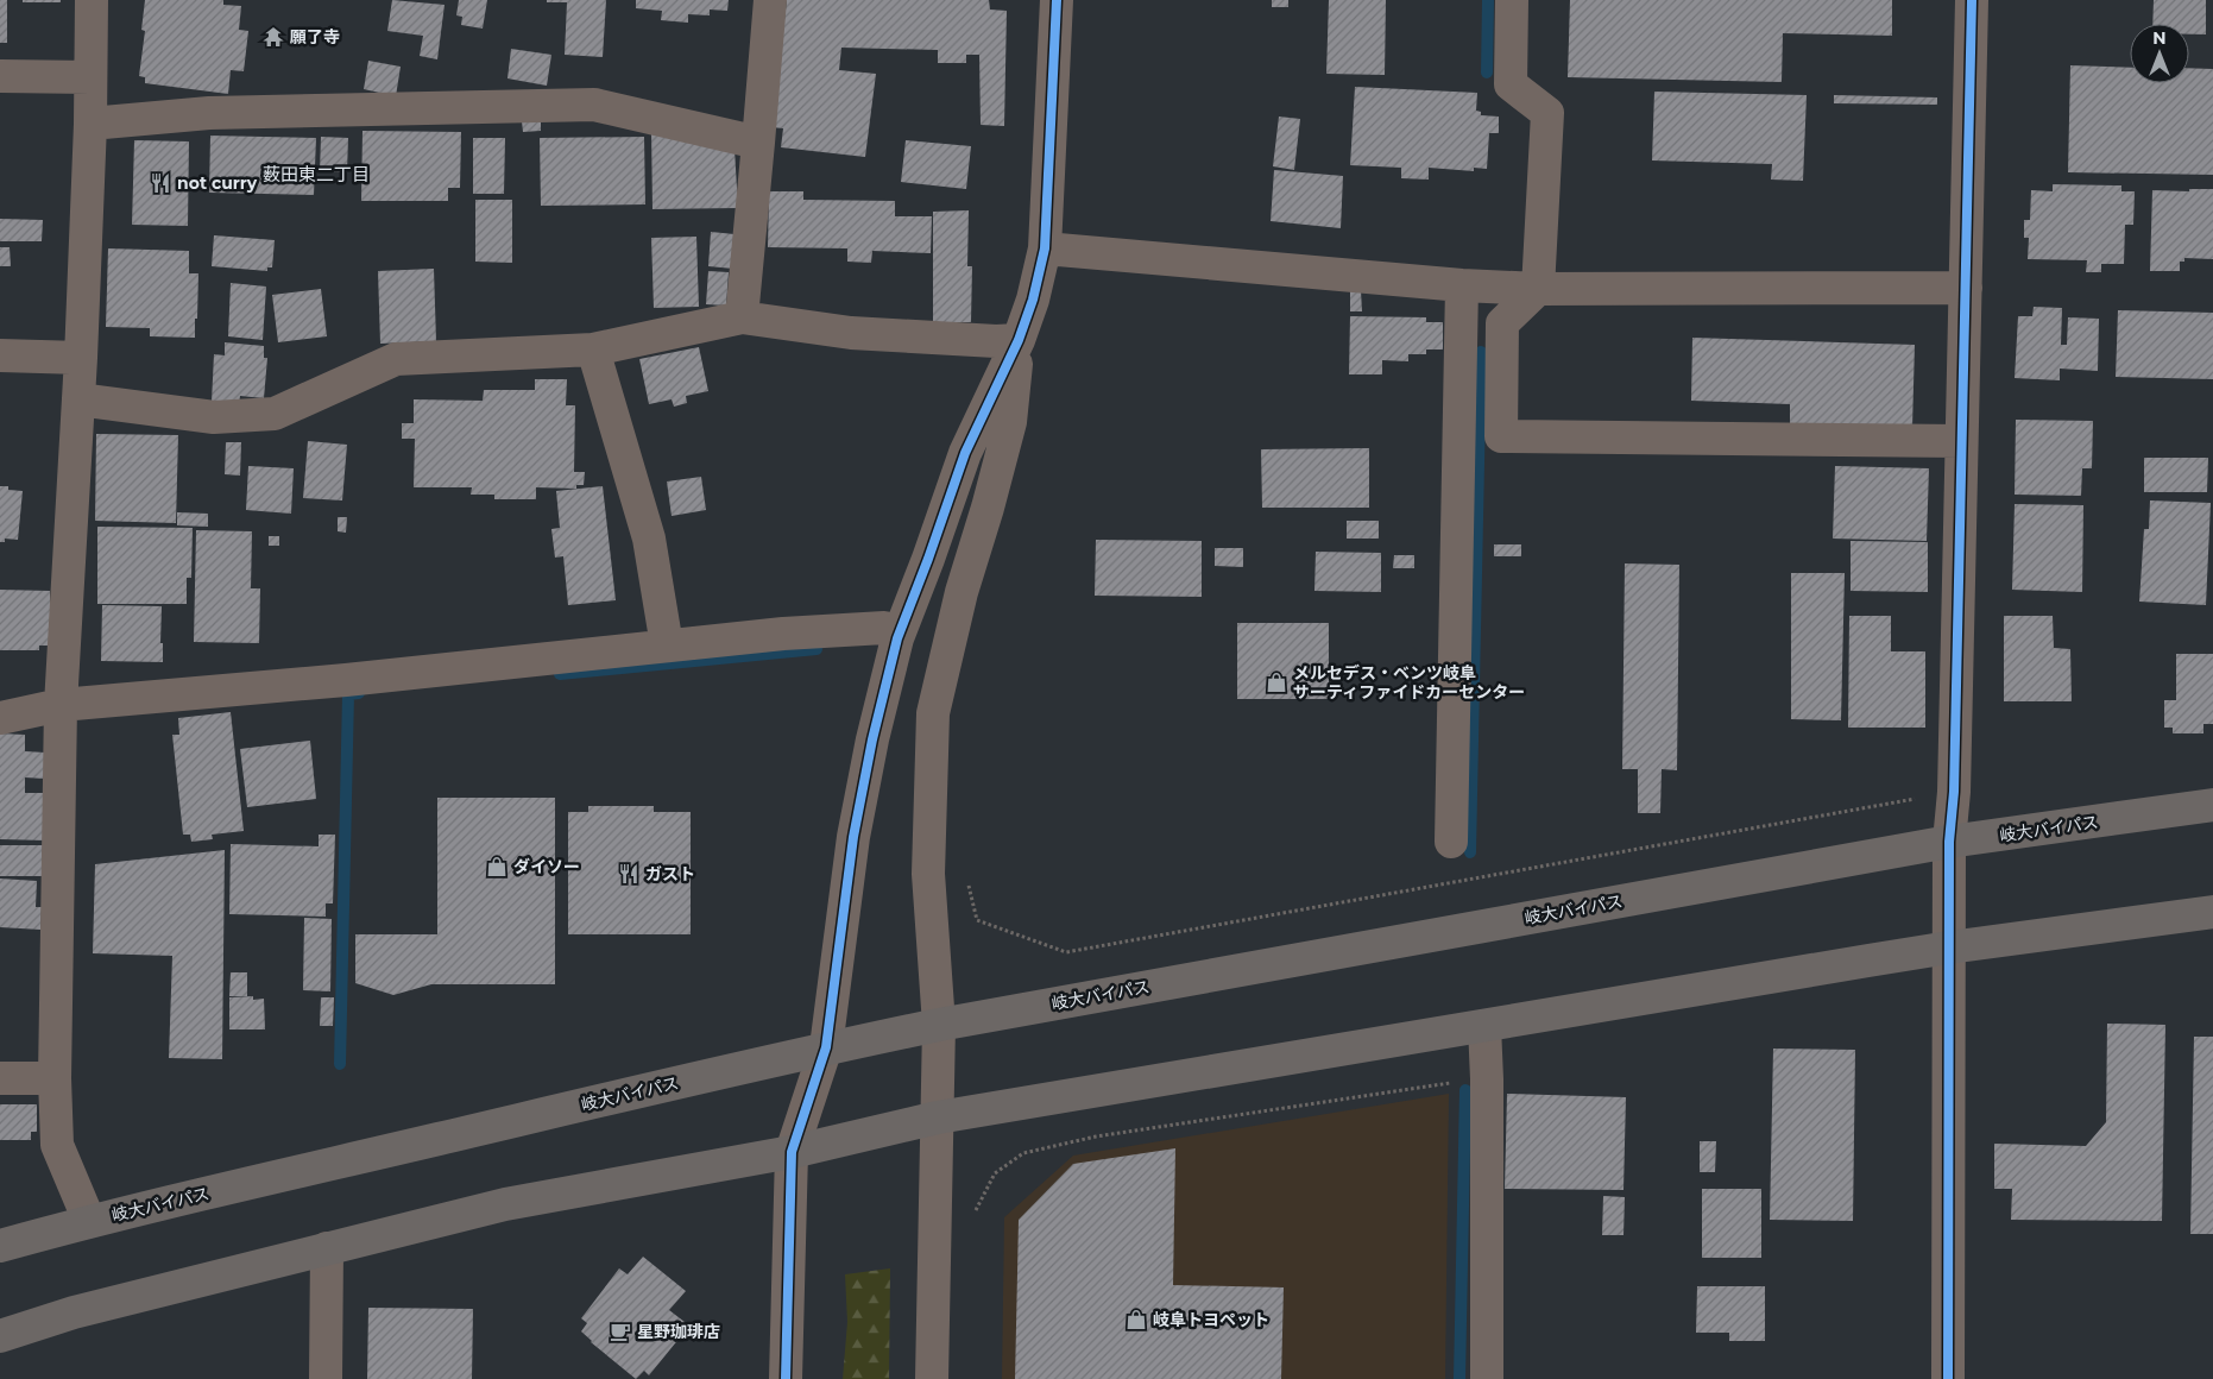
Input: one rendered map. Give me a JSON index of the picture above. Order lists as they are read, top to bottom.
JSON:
{
  "streets": {
    "highway": ["岐大バイパス"]
  },
  "districts": ["薮田東二丁目"],
  "places": {
    "temple": ["願了寺"],
    "restaurant": ["not curry", "ガスト"],
    "shop": ["メルセデス・ベンツ岐阜 サーティファイドカーセンター", "ダイソー", "岐阜トヨペット"],
    "cafe": ["星野珈琲店"]
  },
  "north": "top"
}
